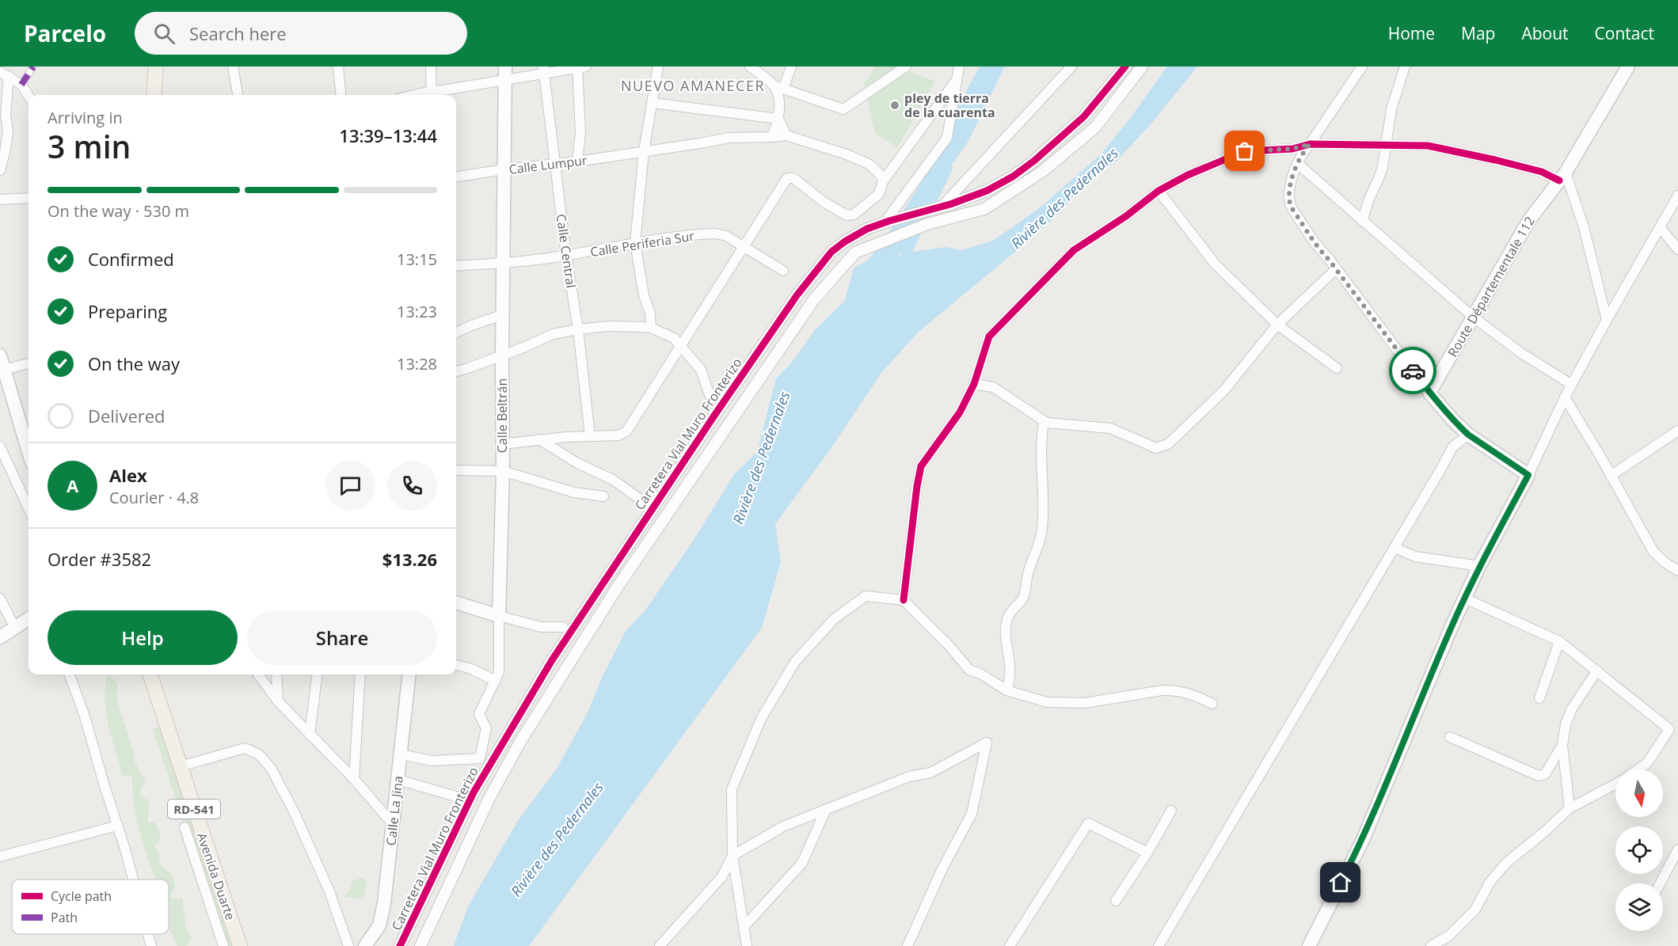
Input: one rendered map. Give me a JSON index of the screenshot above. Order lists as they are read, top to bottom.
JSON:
{
  "streets": {
    "main road": [
      "Route Départementale 112",
      "Calle Beltrán",
      "RD-541",
      "Calle La Jina",
      "Avenida Duarte"
    ],
    "street": [
      "Calle Lumpur",
      "Calle Periferia Sur",
      "Calle Central",
      "Carretera Vial Muro Fronterizo"
    ]
  },
  "crossings": [
    ["Calle Lumpur", "Calle Central"],
    ["Calle Lumpur", "Calle Beltrán"],
    ["Calle Periferia Sur", "Calle Central"],
    ["Calle Periferia Sur", "Calle Beltrán"],
    ["Calle Beltrán", "Calle La Jina"]
  ],
  "districts": ["NUEVO AMANECER"],
  "water": ["Rivière des Pedernales"],
  "places": ["pley de tierra de la cuarenta"],
  "legend": ["Cycle path", "Path"],
  "north": "bottom",
  "page": {
    "header": "Parcelo",
    "search": "Search here",
    "nav": [
      "Home",
      "Map",
      "About",
      "Contact"
    ],
    "heading": ["3 min", "Arriving in", "13:39–13:44"],
    "panel": [
      "Alex",
      "Courier · 4.8",
      "Order #3582",
      "$13.26"
    ],
    "bar": "On the way · 530 m",
    "list": [
      ["Confirmed", "13:15"],
      ["Preparing", "13:23"],
      ["On the way", "13:28"],
      "Delivered"
    ],
    "round": "A",
    "buttons": ["Help", "Share"]
  }
}
